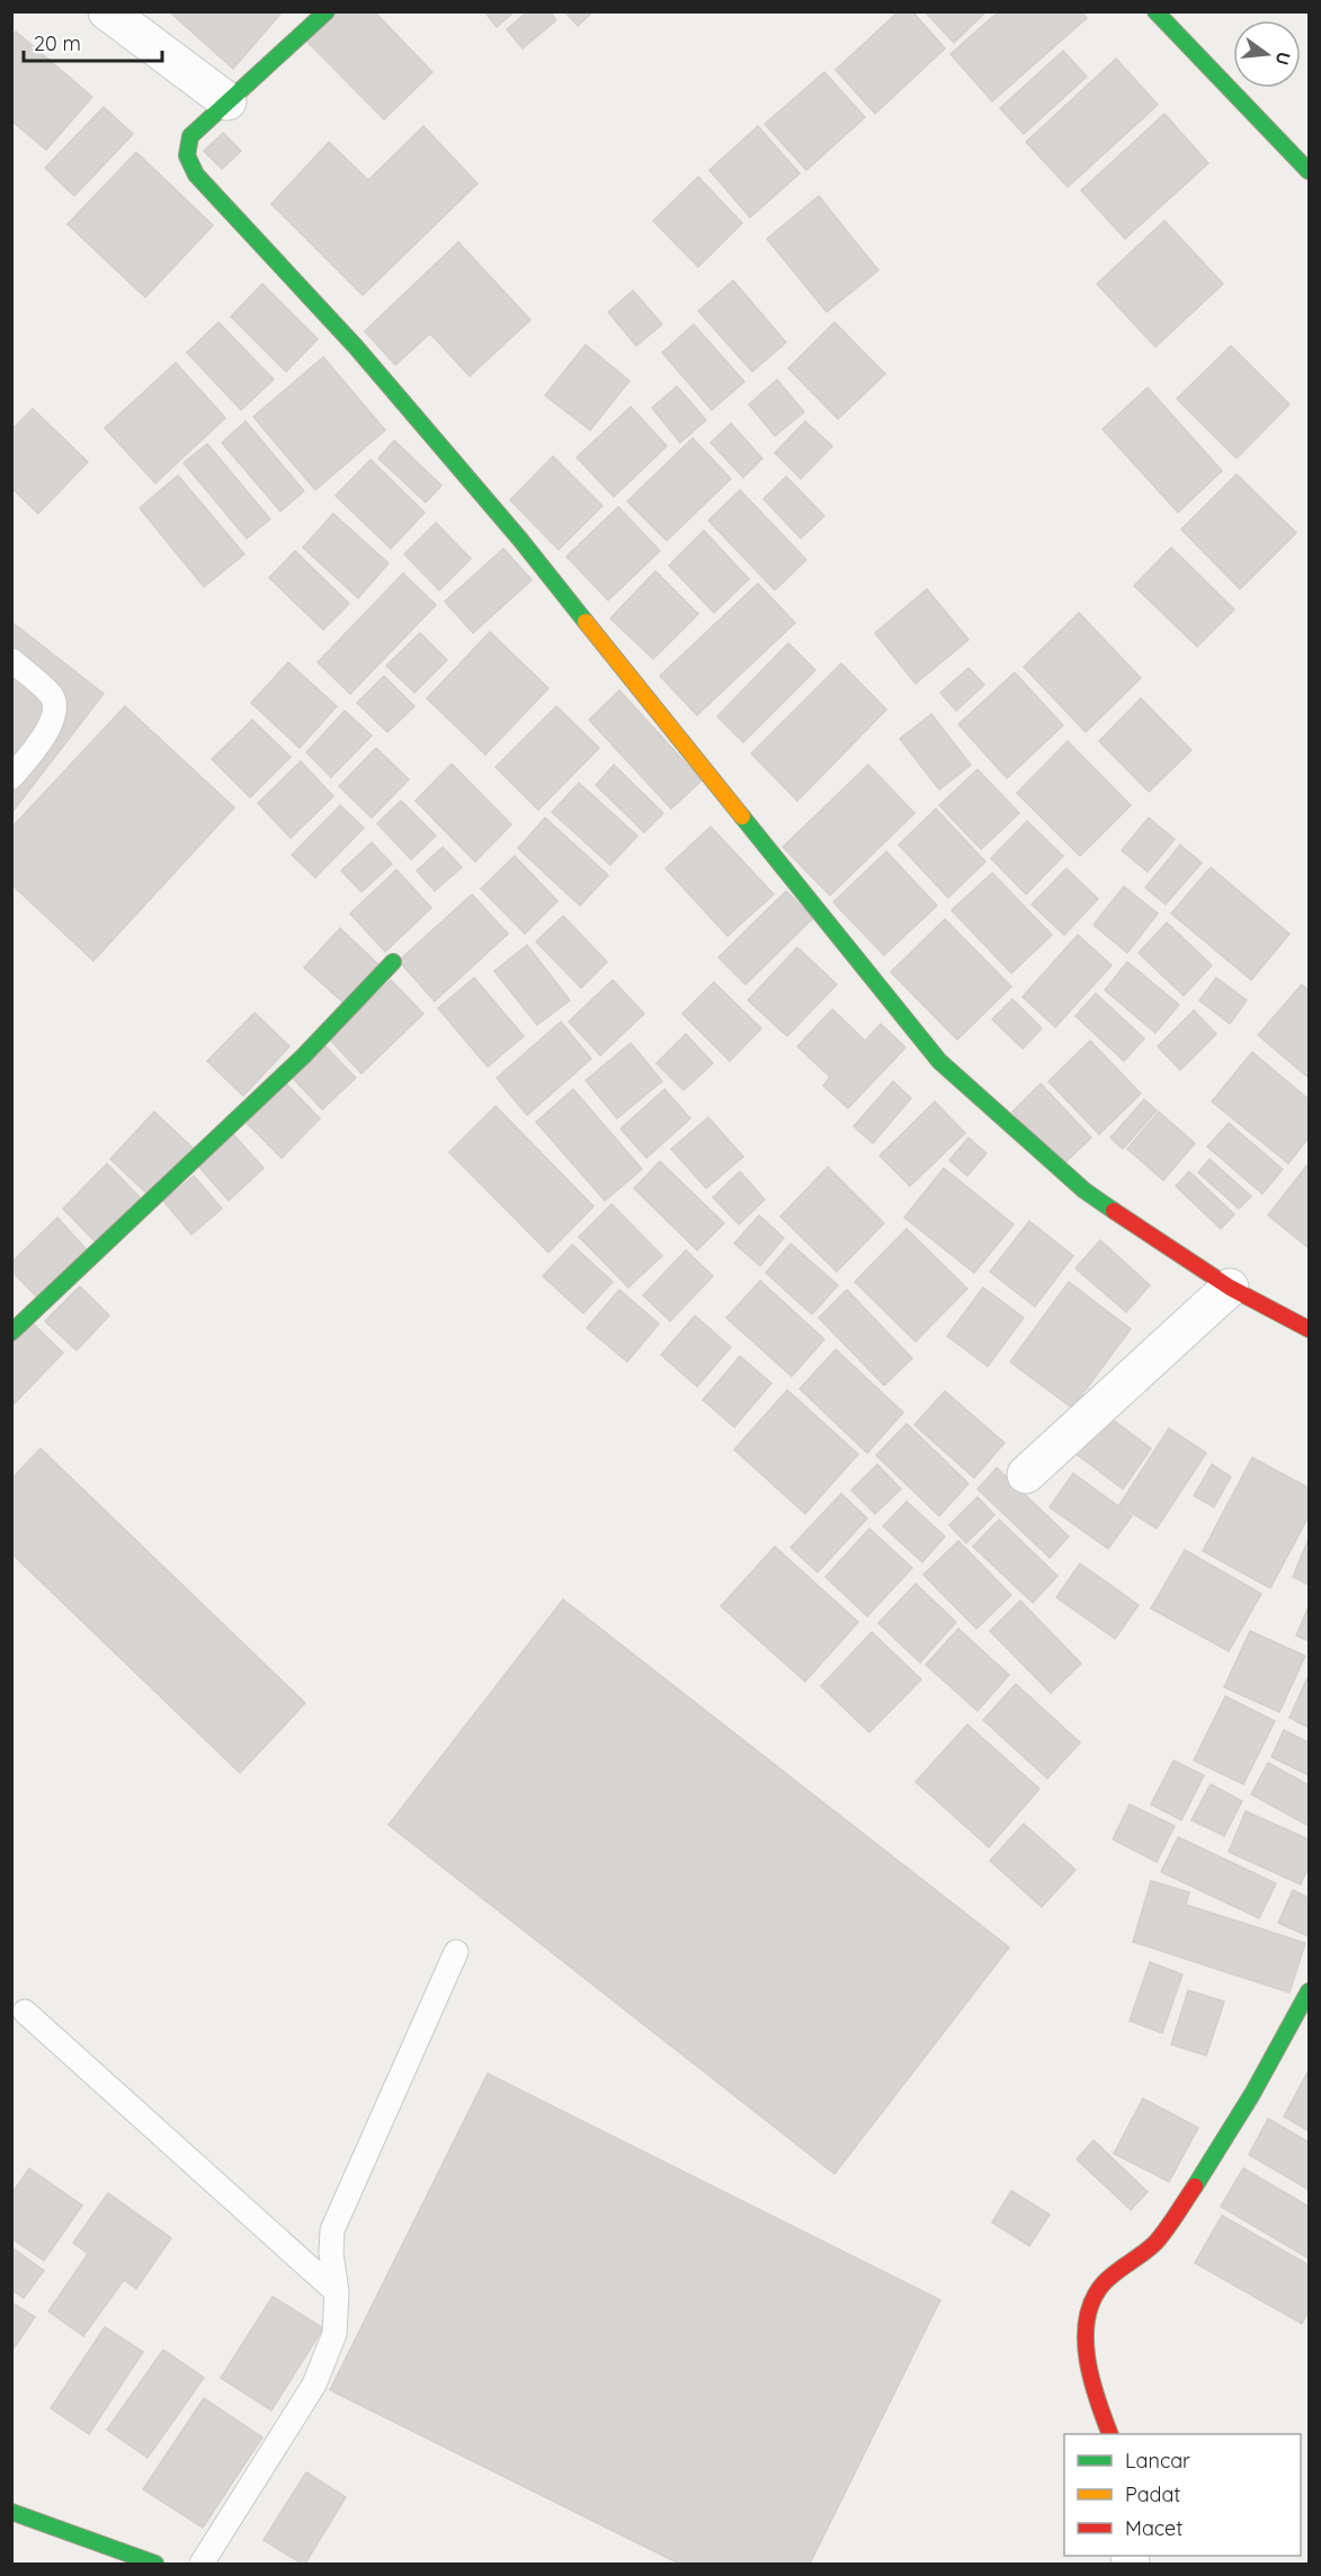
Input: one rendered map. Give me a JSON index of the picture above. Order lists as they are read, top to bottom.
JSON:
{
  "legend": ["Lancar", "Padat", "Macet"],
  "scale_bar": "20 m",
  "north": "right"
}
